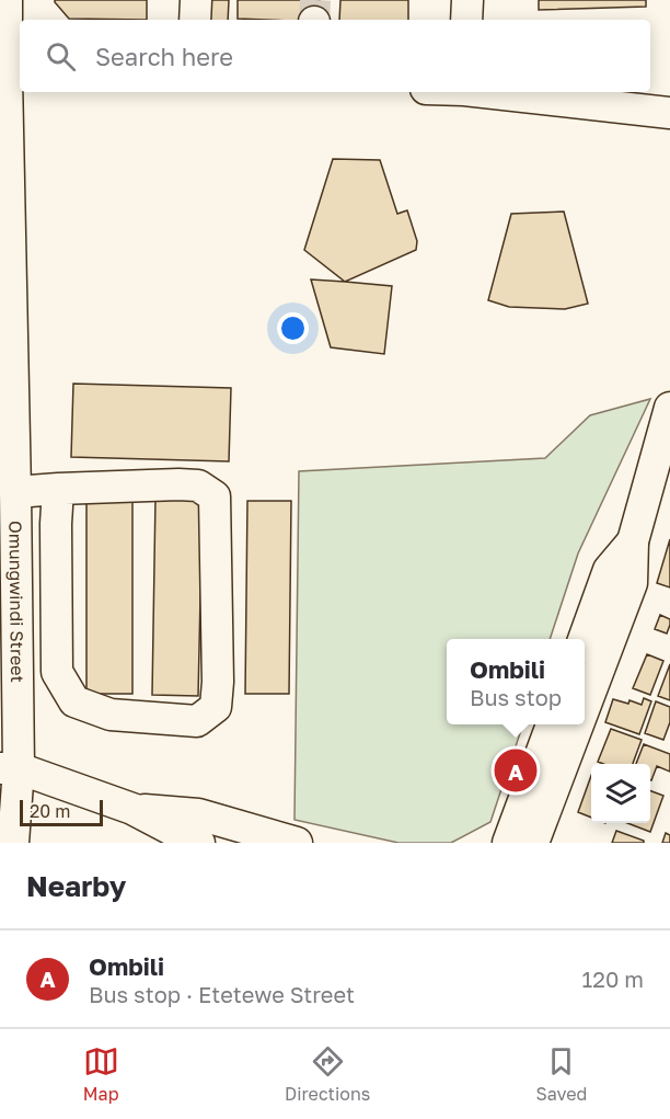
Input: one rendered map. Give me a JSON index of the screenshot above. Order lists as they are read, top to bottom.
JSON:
{
  "streets": {
    "street": ["Omungwindi Street"]
  },
  "scale_bar": "20 m",
  "page": {
    "search": "Search here",
    "popup": ["Ombili", "Bus stop"],
    "pins": "A",
    "scale": "20 m",
    "heading": "Nearby",
    "list": [
      {
        "mark": "A",
        "name": "Ombili",
        "note": "Bus stop · Etetewe Street",
        "value": "120 m"
      }
    ],
    "nav": ["Map", "Directions", "Saved"]
  }
}
